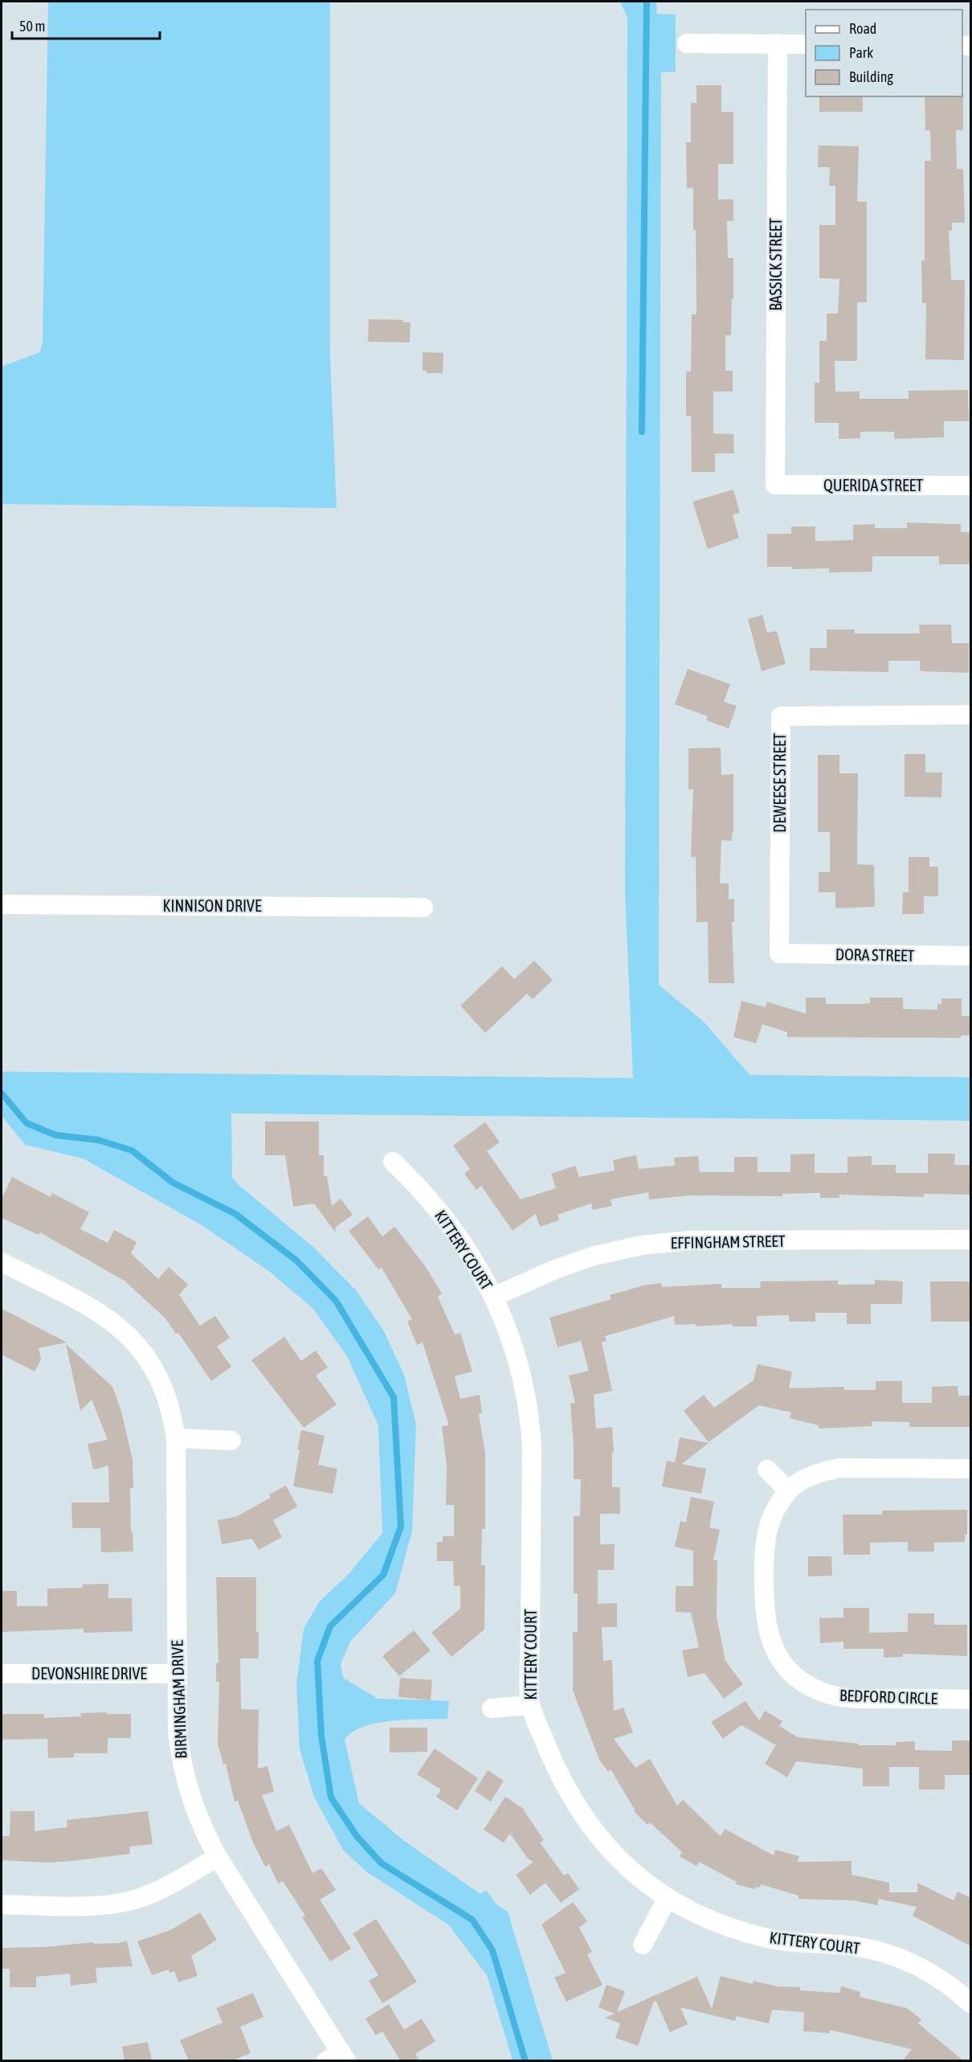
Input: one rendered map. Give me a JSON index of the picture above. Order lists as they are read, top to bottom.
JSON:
{
  "streets": {
    "street": [
      "BASSICK STREET",
      "QUERIDA STREET",
      "DEWEESE STREET",
      "KINNISON DRIVE",
      "DORA STREET",
      "EFFINGHAM STREET",
      "KITTERY COURT",
      "DEVONSHIRE DRIVE",
      "BEDFORD CIRCLE",
      "BIRMINGHAM DRIVE"
    ]
  },
  "crossings": [
    ["BASSICK STREET", "QUERIDA STREET"],
    ["DEWEESE STREET", "DORA STREET"],
    ["EFFINGHAM STREET", "KITTERY COURT"],
    ["DEVONSHIRE DRIVE", "BIRMINGHAM DRIVE"]
  ],
  "legend": ["Road", "Park", "Building"],
  "scale_bar": "50 m"
}
